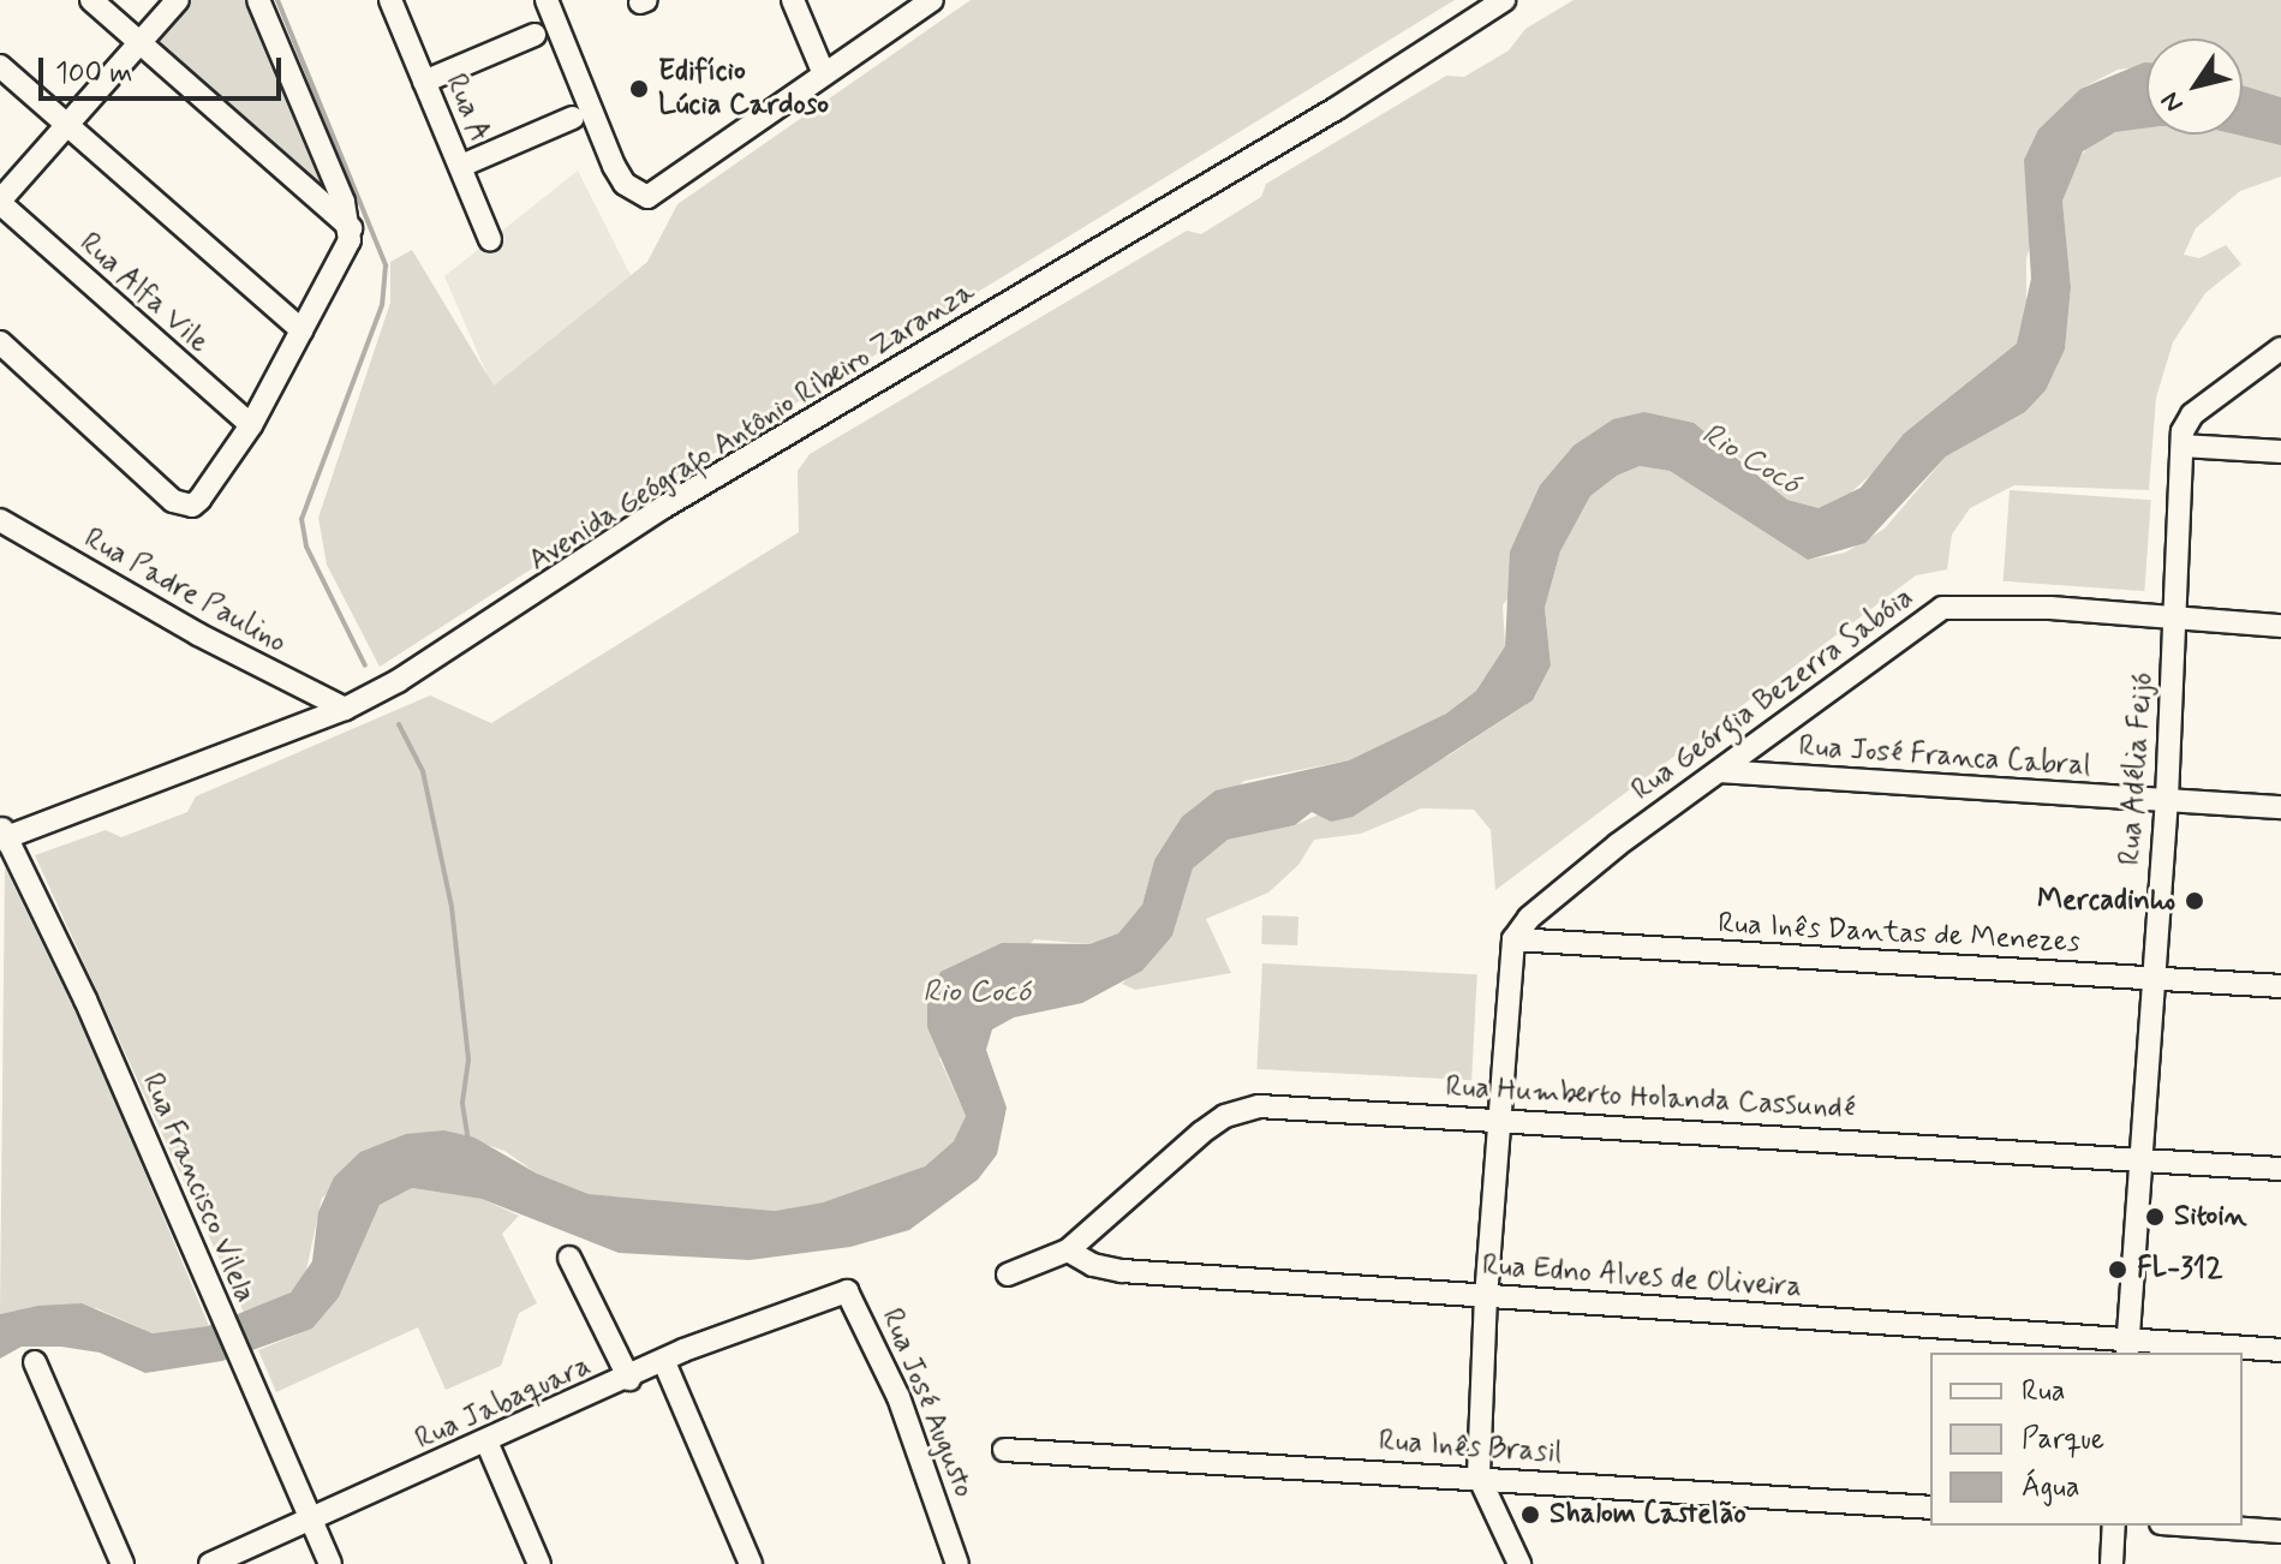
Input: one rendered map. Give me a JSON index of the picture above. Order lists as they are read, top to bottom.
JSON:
{
  "streets": {
    "street": [
      "Rua A",
      "Rua Alfa Vile",
      "Avenida Geógrafo Antônio Ribeiro Zaranza",
      "Rua Padre Paulino",
      "Rua Geórgia Bezerra Sabóia",
      "Rua José Franca Cabral",
      "Rua Adélia Feijó",
      "Rua Inês Dantas de Menezes",
      "Rua Humberto Holanda Cassundé",
      "Rua Francisco Vilela",
      "Rua Edno Alves de Oliveira",
      "Rua Jabaquara",
      "Rua José Augusto",
      "Rua Inês Brasil"
    ]
  },
  "crossings": [
    ["Avenida Geógrafo Antônio Ribeiro Zaranza", "Rua Padre Paulino"],
    ["Avenida Geógrafo Antônio Ribeiro Zaranza", "Rua Francisco Vilela"],
    ["Rua Geórgia Bezerra Sabóia", "Rua José Franca Cabral"],
    ["Rua Geórgia Bezerra Sabóia", "Rua Adélia Feijó"],
    ["Rua Geórgia Bezerra Sabóia", "Rua Inês Dantas de Menezes"],
    ["Rua José Franca Cabral", "Rua Adélia Feijó"],
    ["Rua Adélia Feijó", "Rua Inês Dantas de Menezes"],
    ["Rua Adélia Feijó", "Rua Humberto Holanda Cassundé"],
    ["Rua Adélia Feijó", "Rua Edno Alves de Oliveira"],
    ["Rua Humberto Holanda Cassundé", "Rua Edno Alves de Oliveira"],
    ["Rua Francisco Vilela", "Rua Jabaquara"],
    ["Rua Jabaquara", "Rua José Augusto"]
  ],
  "water": ["Rio Cocó"],
  "places": [
    "Edifício Lúcia Cardoso",
    "Mercadinho",
    "Sitoin",
    "FL-312",
    "Shalom Castelão"
  ],
  "legend": ["Rua", "Parque", "Água"],
  "scale_bar": "100 m",
  "north": "bottom left"
}
